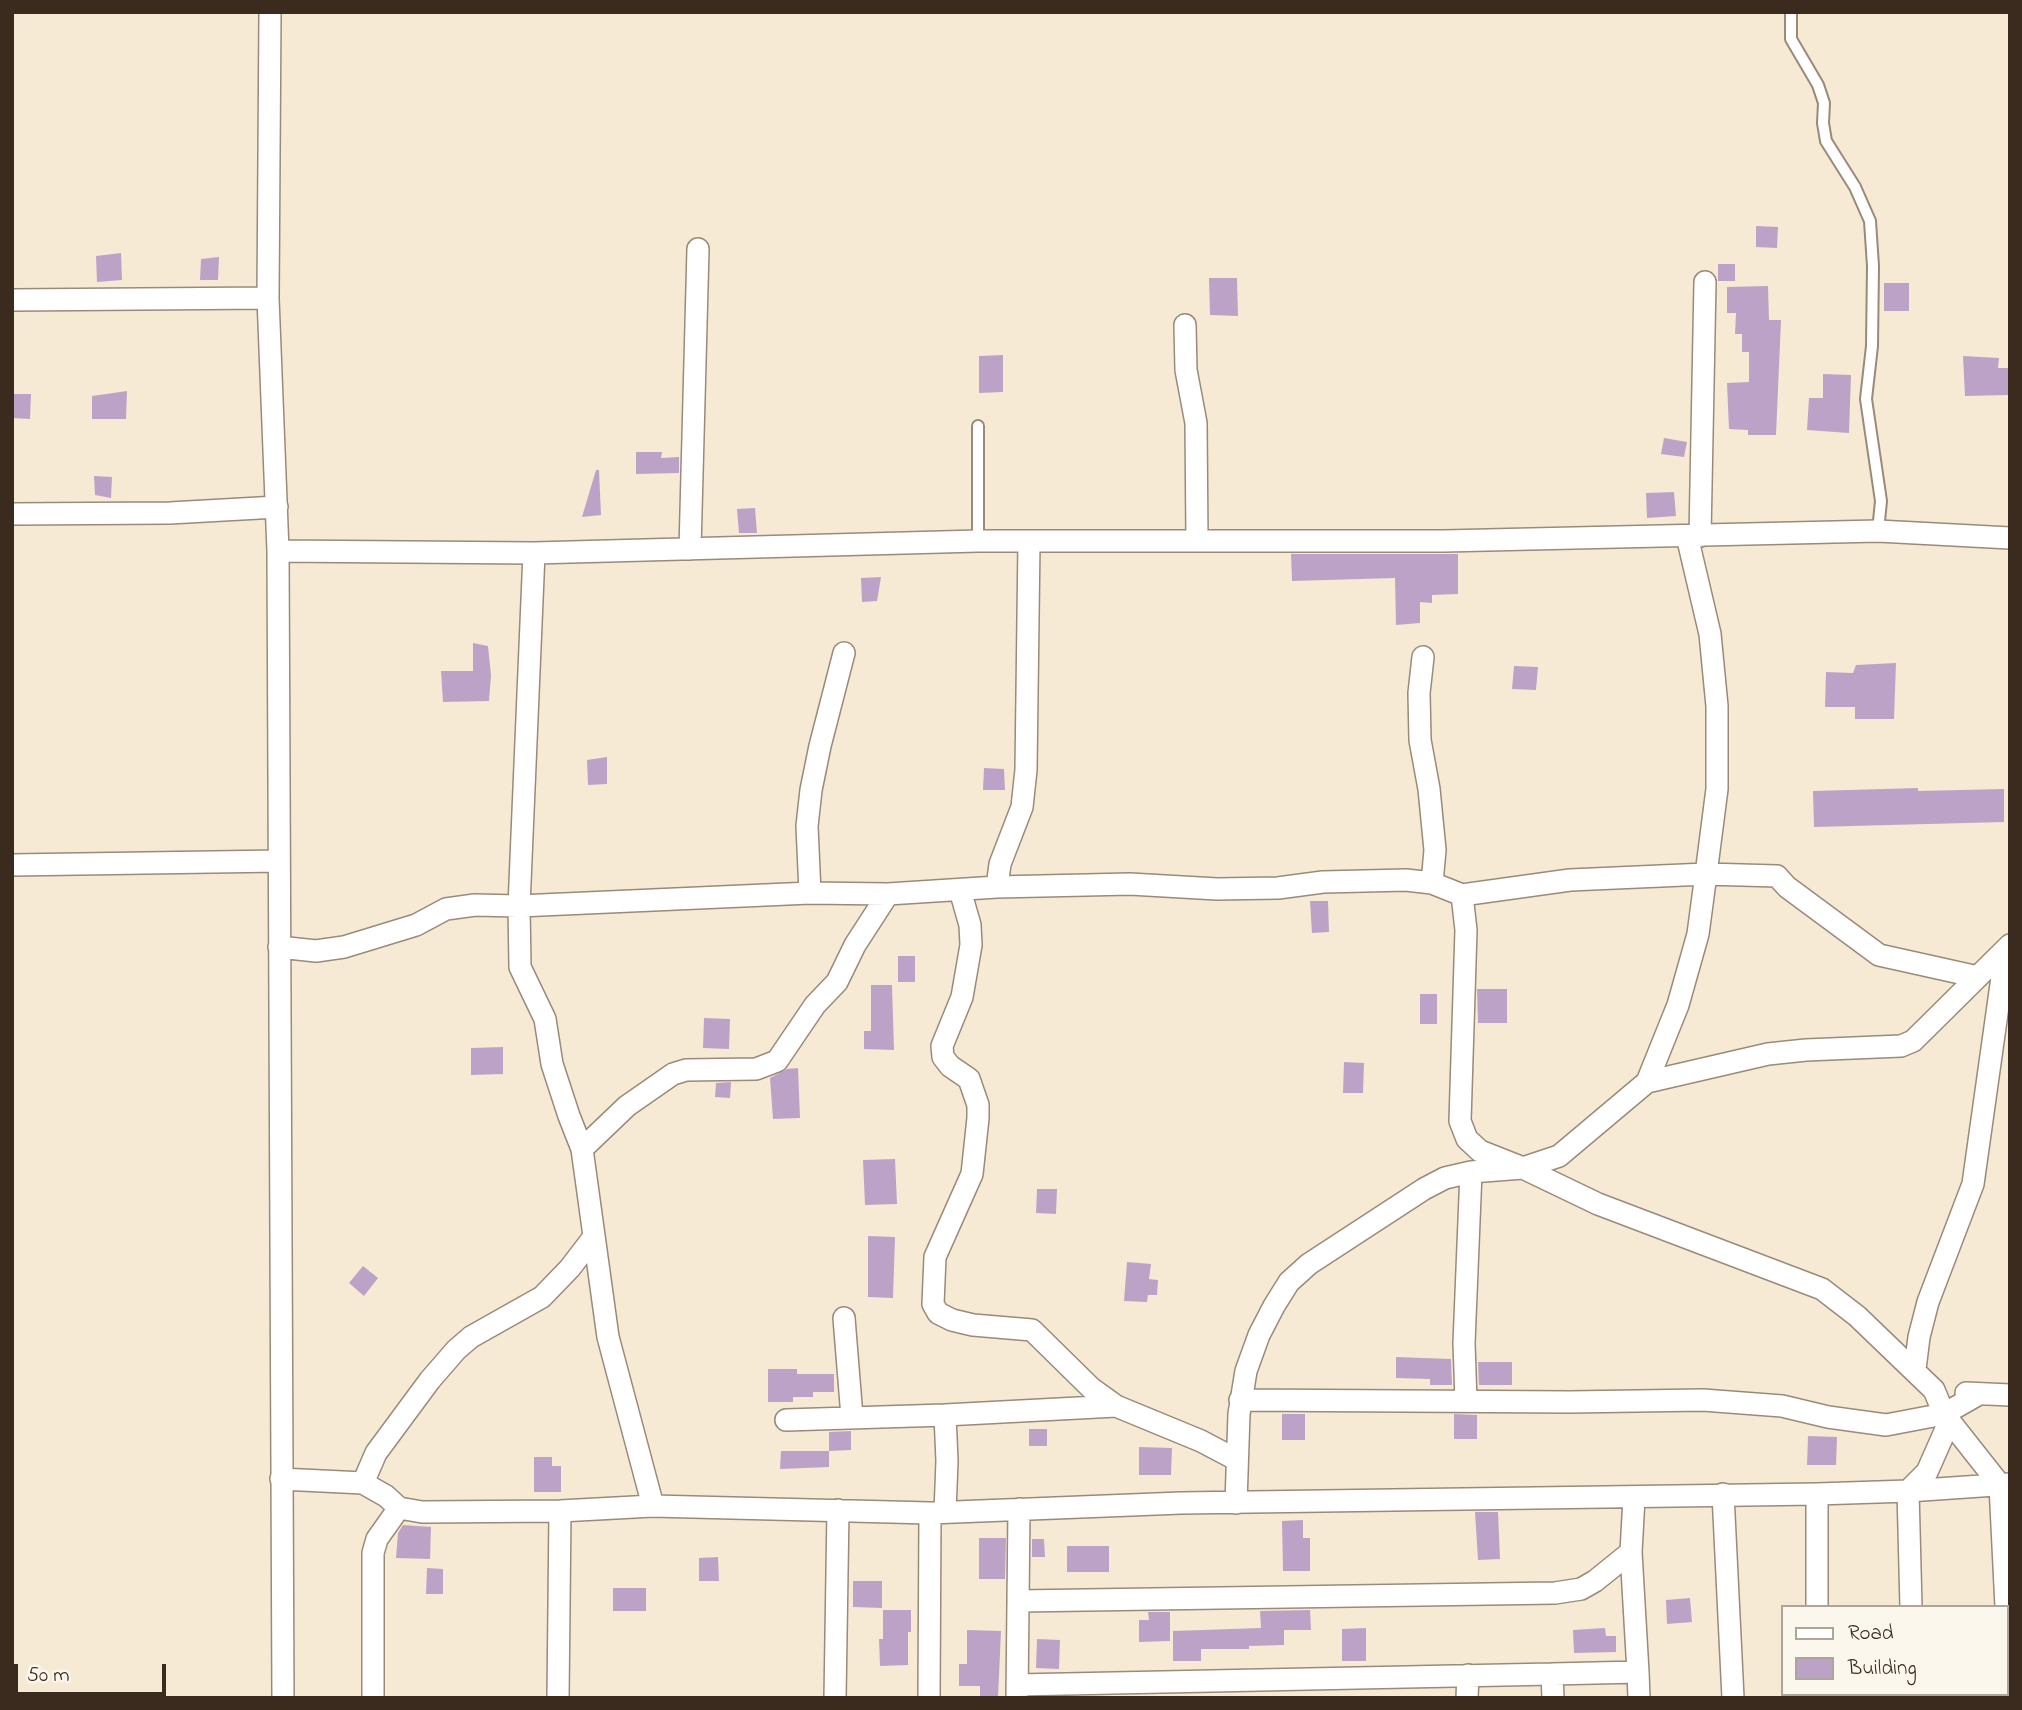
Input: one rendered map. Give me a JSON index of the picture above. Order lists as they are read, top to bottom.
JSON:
{
  "legend": ["Road", "Building"],
  "scale_bar": "50 m"
}
